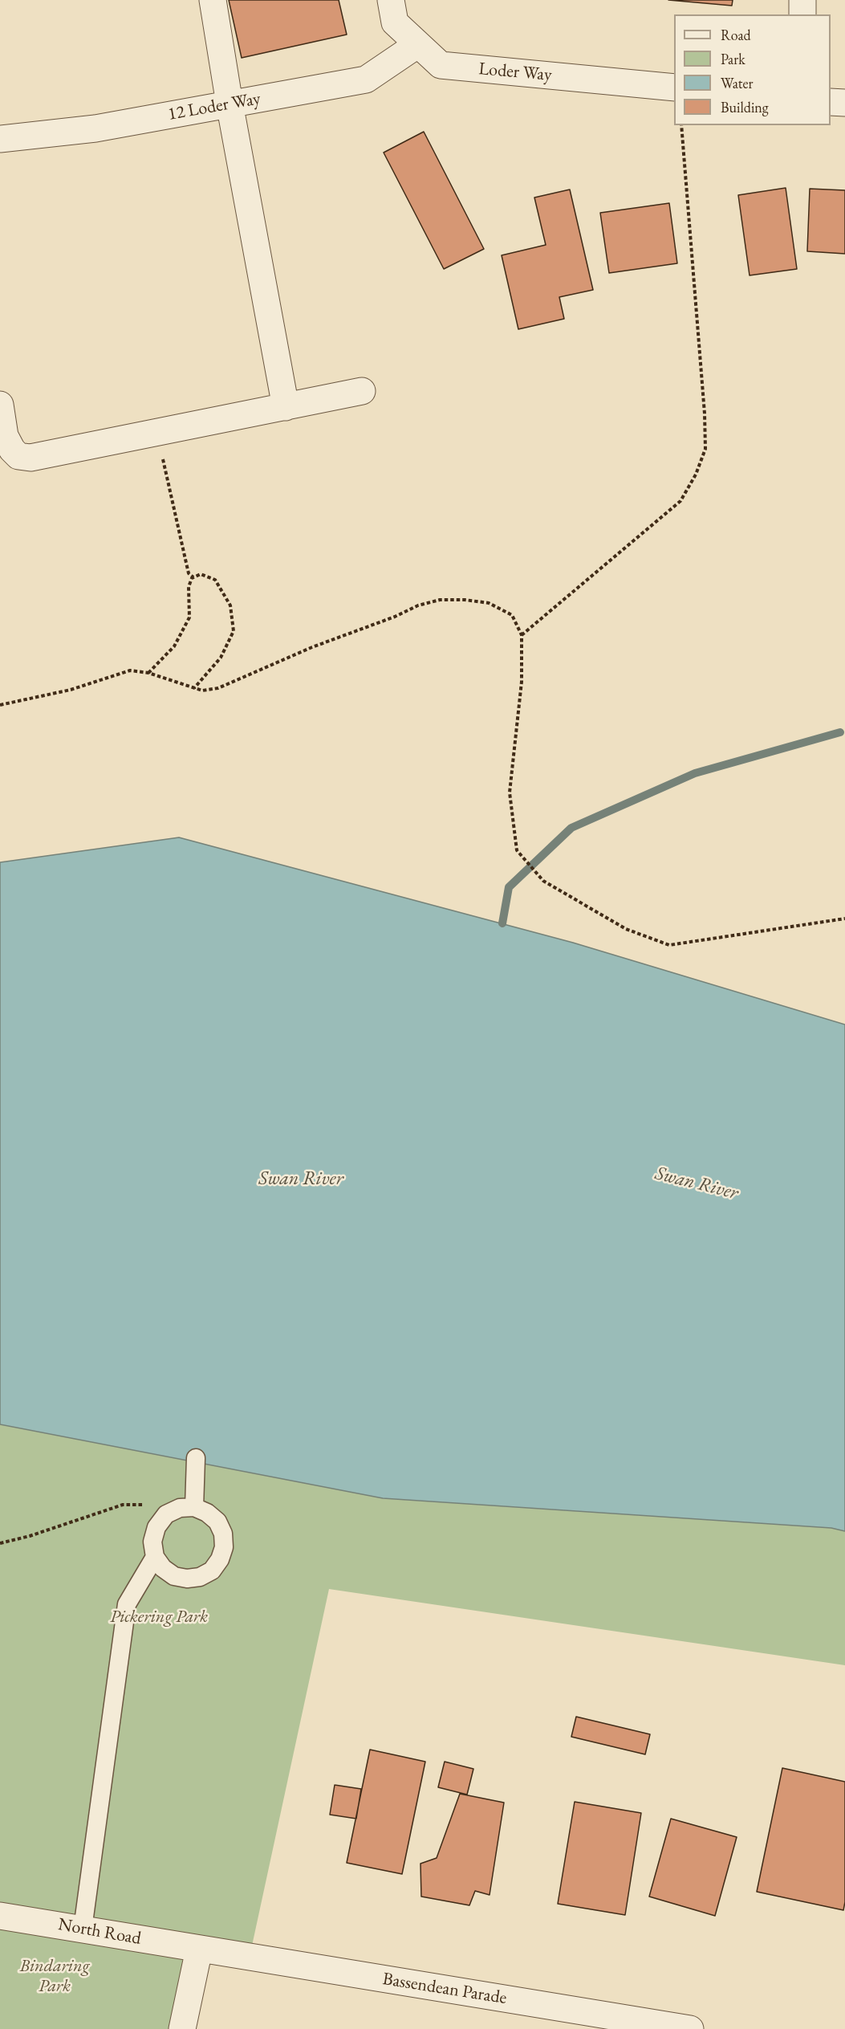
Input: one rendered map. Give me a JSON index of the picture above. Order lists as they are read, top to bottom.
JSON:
{
  "streets": {
    "street": [
      "Loder Way",
      "12 Loder Way",
      "North Road",
      "Bassendean Parade"
    ]
  },
  "crossings": [
    ["Loder Way", "12 Loder Way"],
    ["North Road", "Bassendean Parade"]
  ],
  "water": ["Swan River"],
  "parks": ["Pickering Park", "Bindaring Park"],
  "legend": [
    "Road",
    "Park",
    "Water",
    "Building"
  ]
}
